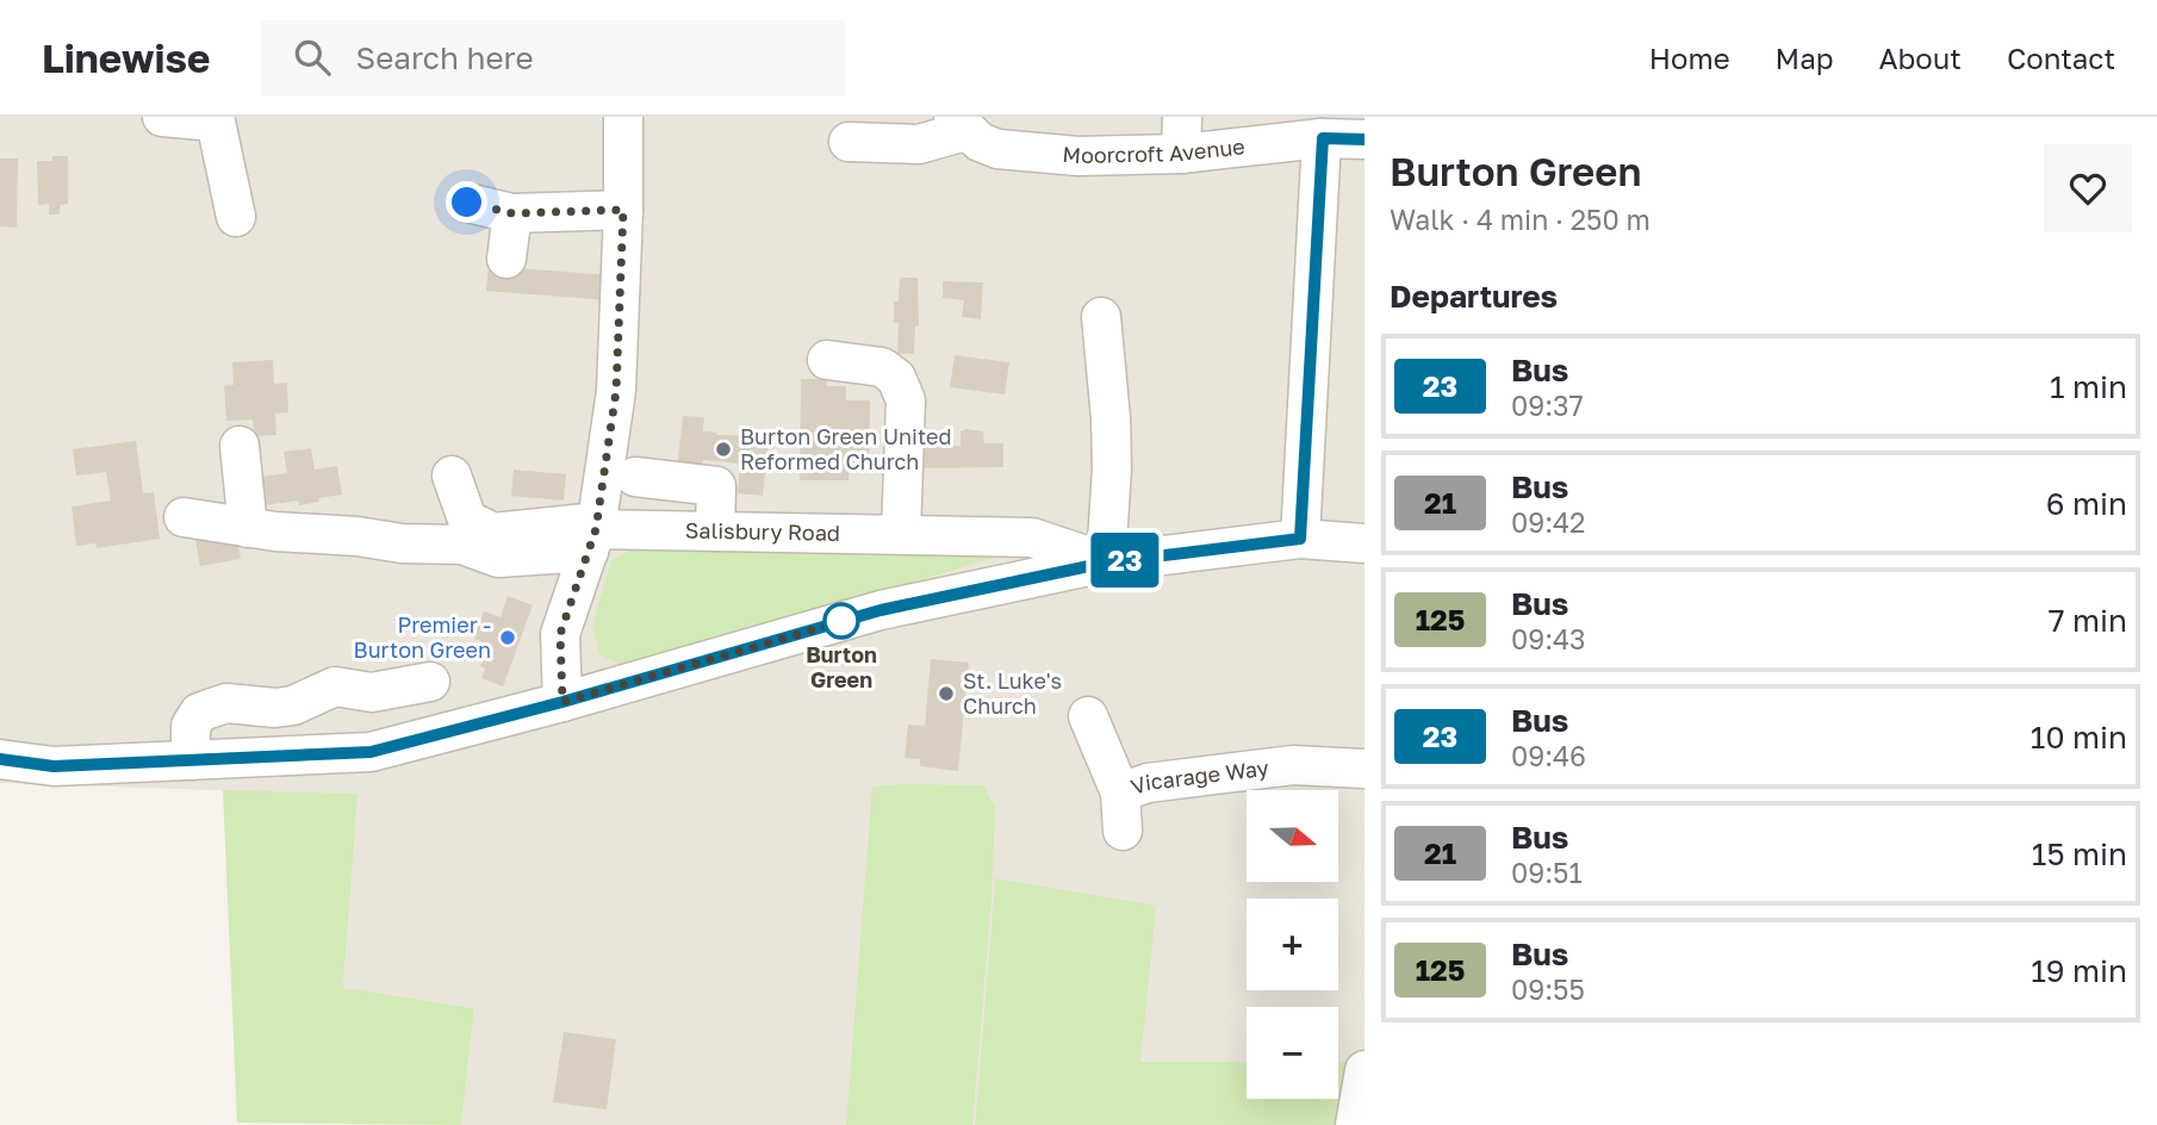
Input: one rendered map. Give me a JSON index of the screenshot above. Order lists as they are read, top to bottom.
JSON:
{
  "streets": {
    "street": ["Moorcroft Avenue", "Salisbury Road", "Vicarage Way"]
  },
  "places": [
    "Burton Green United Reformed Church",
    "Burton Green",
    "Premier - Burton Green",
    "St. Luke's Church"
  ],
  "lines": ["bus line 23"],
  "north": "right",
  "page": {
    "header": "Linewise",
    "search": "Search here",
    "nav": [
      "Home",
      "Map",
      "About",
      "Contact"
    ],
    "on_map": "23",
    "heading": [
      ["Burton Green", "Walk · 4 min · 250 m"],
      "Departures"
    ],
    "list": [
      {
        "mark": "23",
        "name": "Bus",
        "note": "09:37",
        "value": "1 min"
      },
      {
        "mark": "21",
        "name": "Bus",
        "note": "09:42",
        "value": "6 min"
      },
      {
        "mark": "125",
        "name": "Bus",
        "note": "09:43",
        "value": "7 min"
      },
      {
        "mark": "23",
        "name": "Bus",
        "note": "09:46",
        "value": "10 min"
      },
      {
        "mark": "21",
        "name": "Bus",
        "note": "09:51",
        "value": "15 min"
      },
      {
        "mark": "125",
        "name": "Bus",
        "note": "09:55",
        "value": "19 min"
      }
    ],
    "map_buttons": ["+", "−"]
  }
}
